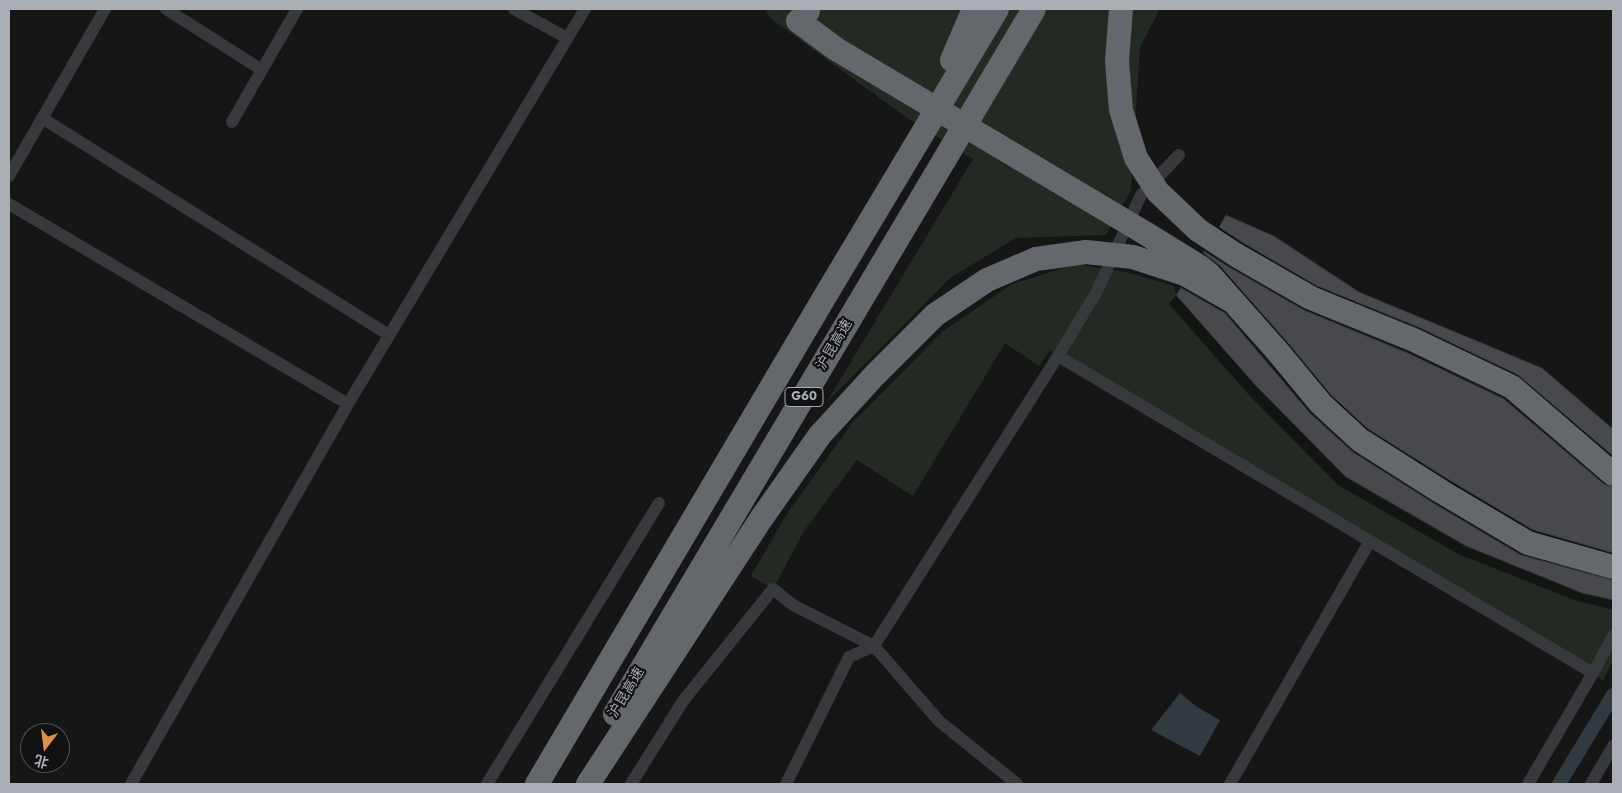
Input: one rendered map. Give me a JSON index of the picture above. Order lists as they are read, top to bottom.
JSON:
{
  "streets": {
    "highway": ["沪昆高速", "G60"]
  },
  "north": "bottom"
}
